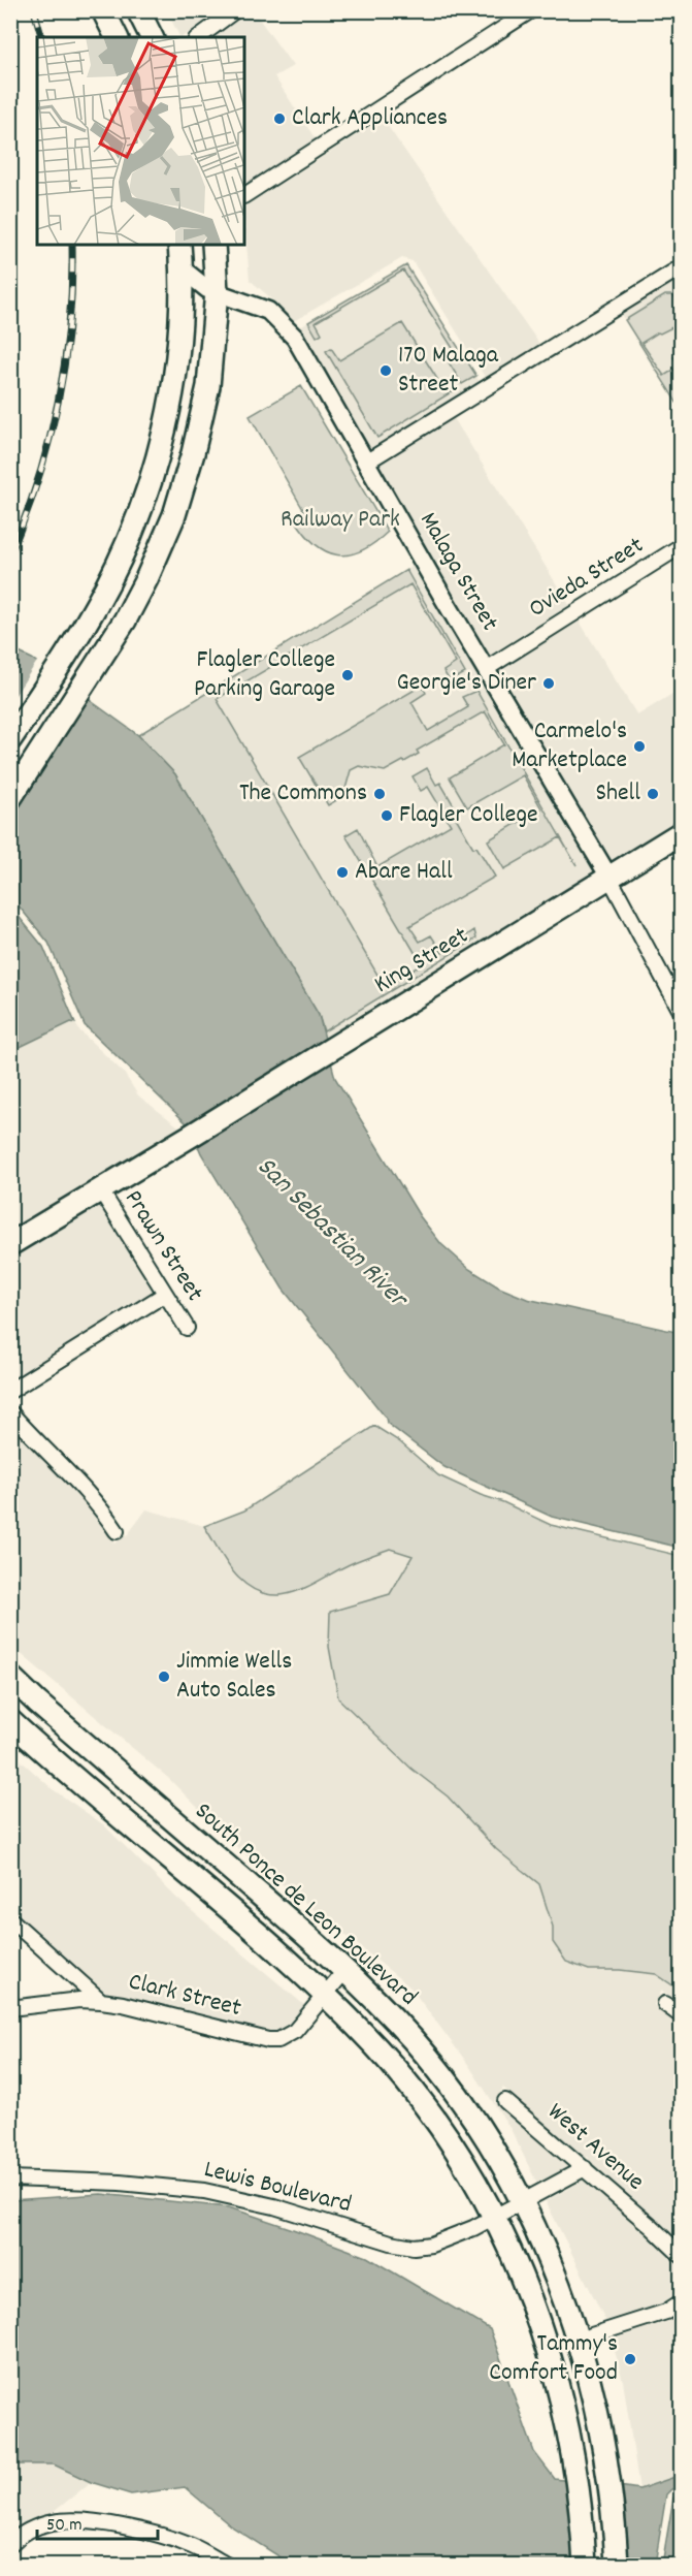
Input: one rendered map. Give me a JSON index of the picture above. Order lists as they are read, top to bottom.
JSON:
{
  "streets": {
    "main road": ["King Street", "South Ponce de Leon Boulevard"],
    "street": [
      "Malaga Street",
      "Ovieda Street",
      "Prawn Street",
      "Clark Street",
      "West Avenue",
      "Lewis Boulevard"
    ]
  },
  "crossings": [
    ["Malaga Street", "Ovieda Street"],
    ["Malaga Street", "King Street"],
    ["King Street", "Prawn Street"],
    ["South Ponce de Leon Boulevard", "Clark Street"],
    ["South Ponce de Leon Boulevard", "Lewis Boulevard"],
    ["West Avenue", "Lewis Boulevard"]
  ],
  "water": ["San Sebastian River"],
  "parks": ["Railway Park"],
  "places": [
    "Clark Appliances",
    "170 Malaga Street",
    "Flagler College Parking Garage",
    "Georgie's Diner",
    "Carmelo's Marketplace",
    "The Commons",
    "Shell",
    "Flagler College",
    "Abare Hall",
    "Jimmie Wells Auto Sales",
    "Tammy's Comfort Food"
  ],
  "scale_bar": "50 m"
}
